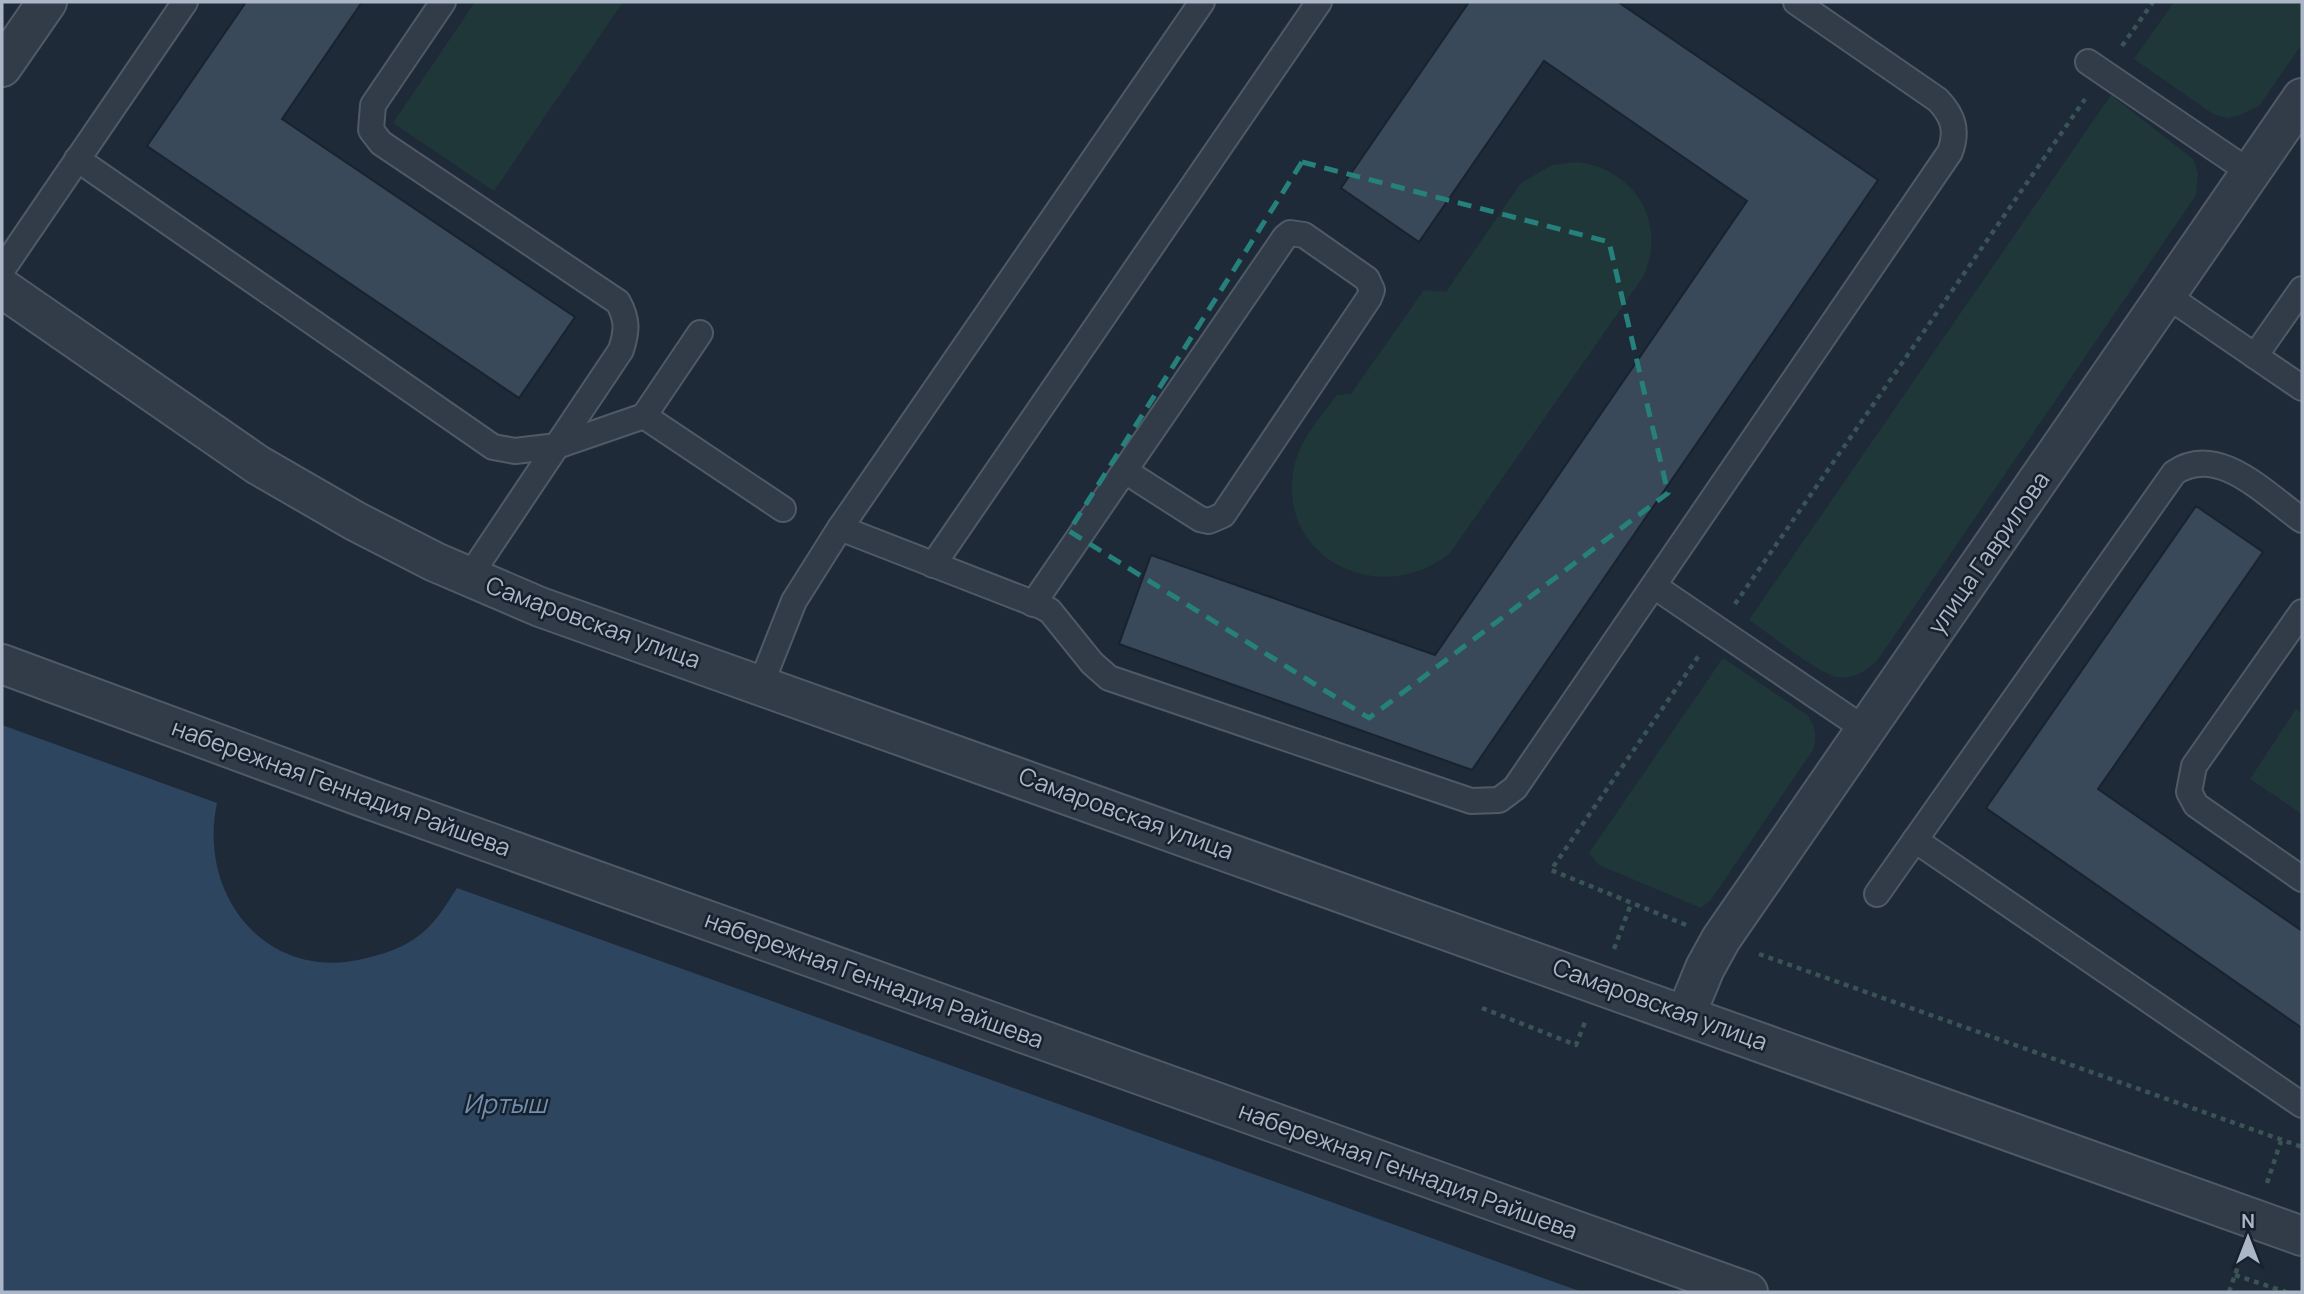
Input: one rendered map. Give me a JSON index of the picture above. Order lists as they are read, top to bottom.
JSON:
{
  "streets": {
    "street": ["улица Гаврилова", "Самаровская улица", "набережная Геннадия Райшева"]
  },
  "crossings": [
    ["улица Гаврилова", "Самаровская улица"]
  ],
  "water": ["Иртыш"],
  "north": "top"
}
